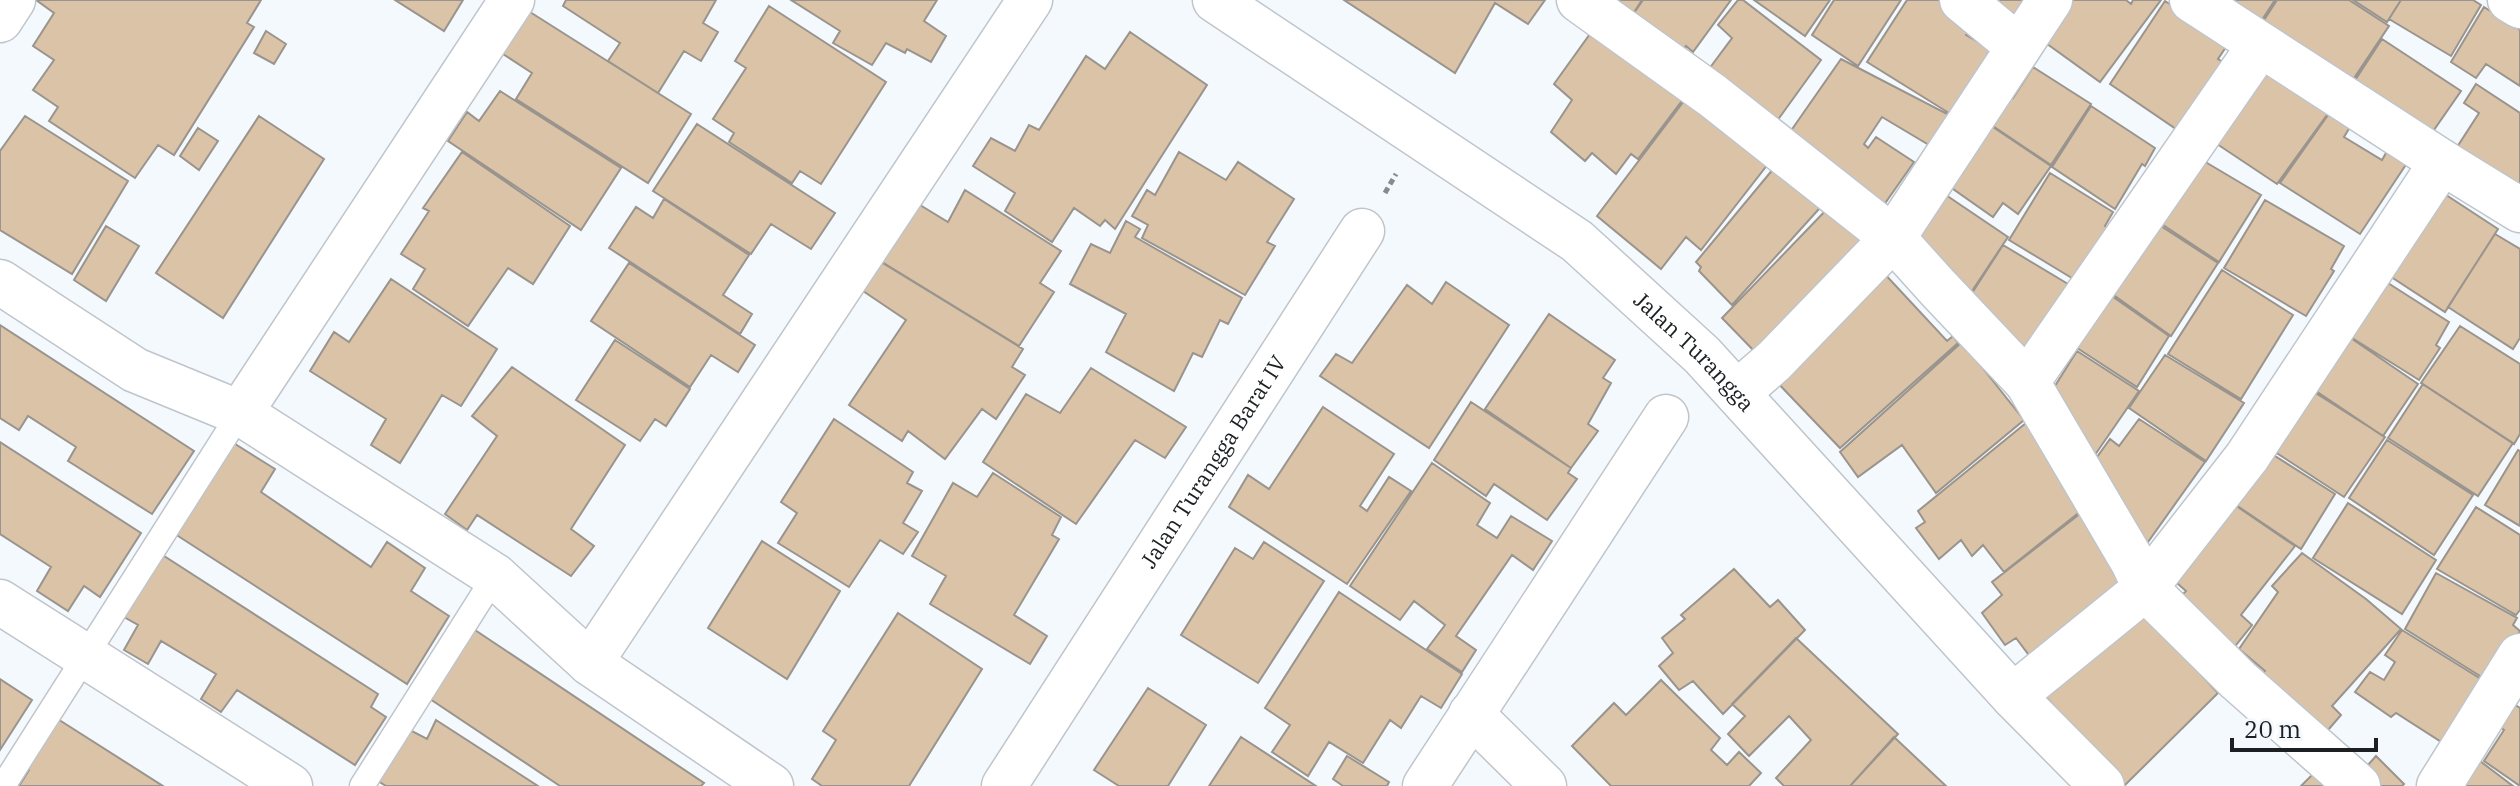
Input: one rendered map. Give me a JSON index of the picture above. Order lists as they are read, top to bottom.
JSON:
{
  "streets": {
    "street": ["Jalan Turangga", "Jalan Turangga Barat IV"]
  },
  "scale_bar": "20 m"
}
